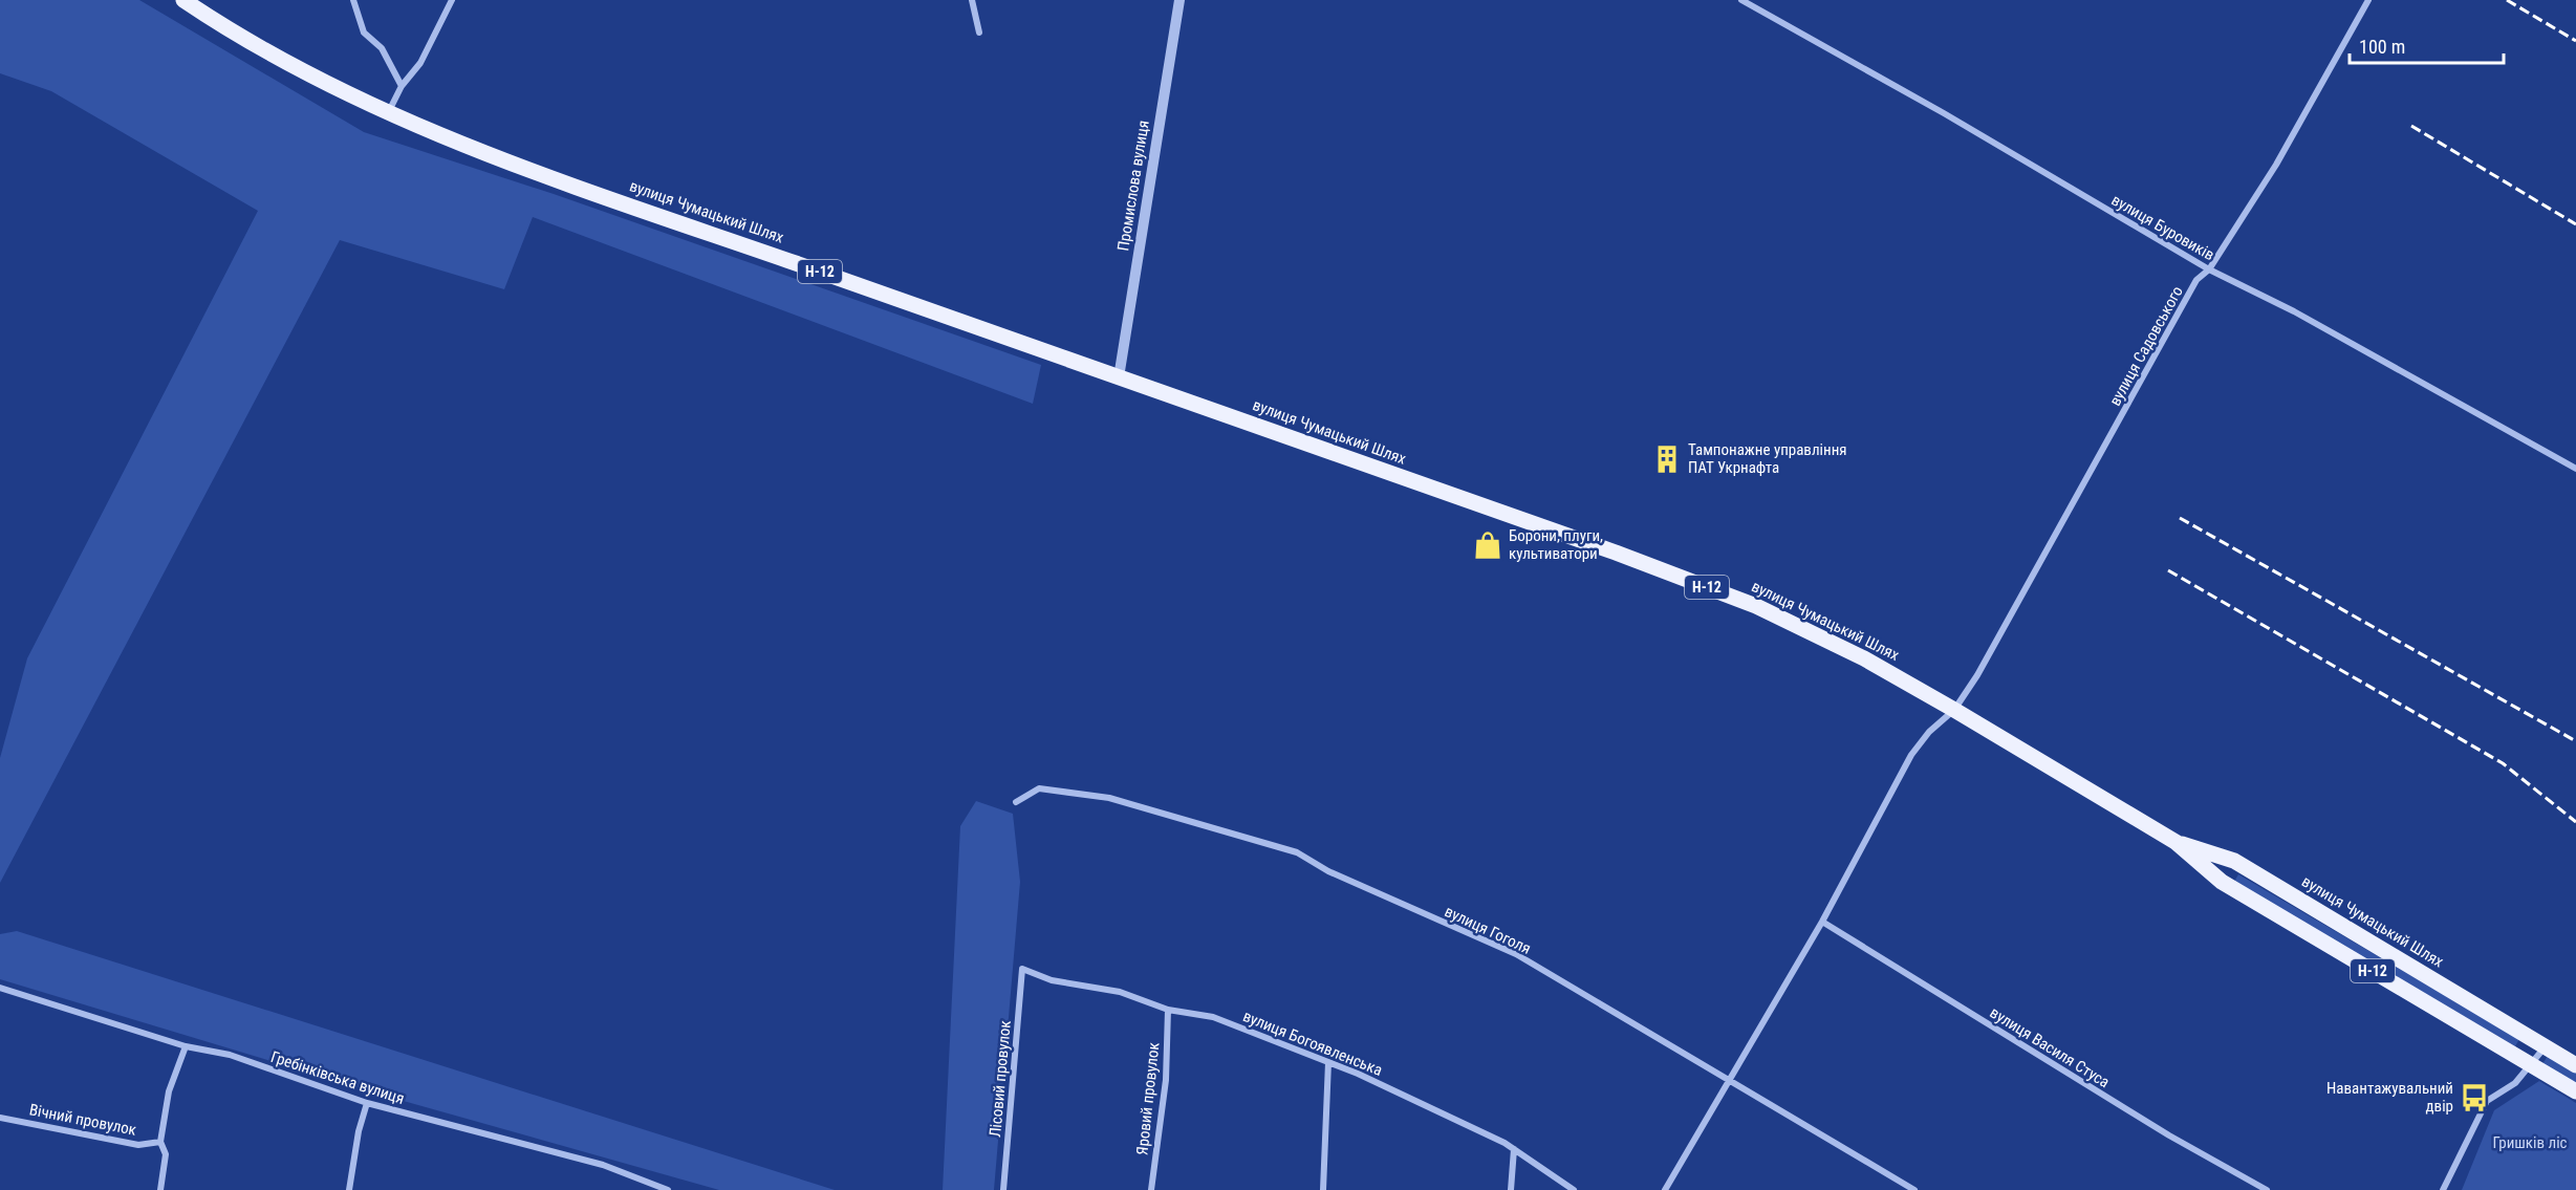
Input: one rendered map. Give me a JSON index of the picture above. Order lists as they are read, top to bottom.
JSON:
{
  "streets": {
    "main road": ["вулиця Чумацький Шлях", "Н-12"],
    "street": [
      "Промислова вулиця",
      "вулиця Буровиків",
      "вулиця Садовського",
      "вулиця Гоголя",
      "вулиця Богоявленська",
      "вулиця Василя Стуса",
      "Гребінківська вулиця",
      "Лісовий провулок",
      "Яровий провулок",
      "Вічний провулок"
    ]
  },
  "crossings": [
    ["Промислова вулиця", "вулиця Чумацький Шлях"],
    ["вулиця Чумацький Шлях", "вулиця Садовського"],
    ["вулиця Буровиків", "вулиця Садовського"],
    ["вулиця Садовського", "вулиця Гоголя"],
    ["вулиця Садовського", "вулиця Василя Стуса"],
    ["вулиця Богоявленська", "Лісовий провулок"],
    ["вулиця Богоявленська", "Яровий провулок"]
  ],
  "parks": ["Гришків ліс"],
  "places": {
    "building": ["Тампонажне управління ПАТ Укрнафта"],
    "shop": ["Борони, плуги, культиватори"],
    "bus stop": ["Навантажувальний двір"]
  },
  "scale_bar": "100 m"
}
